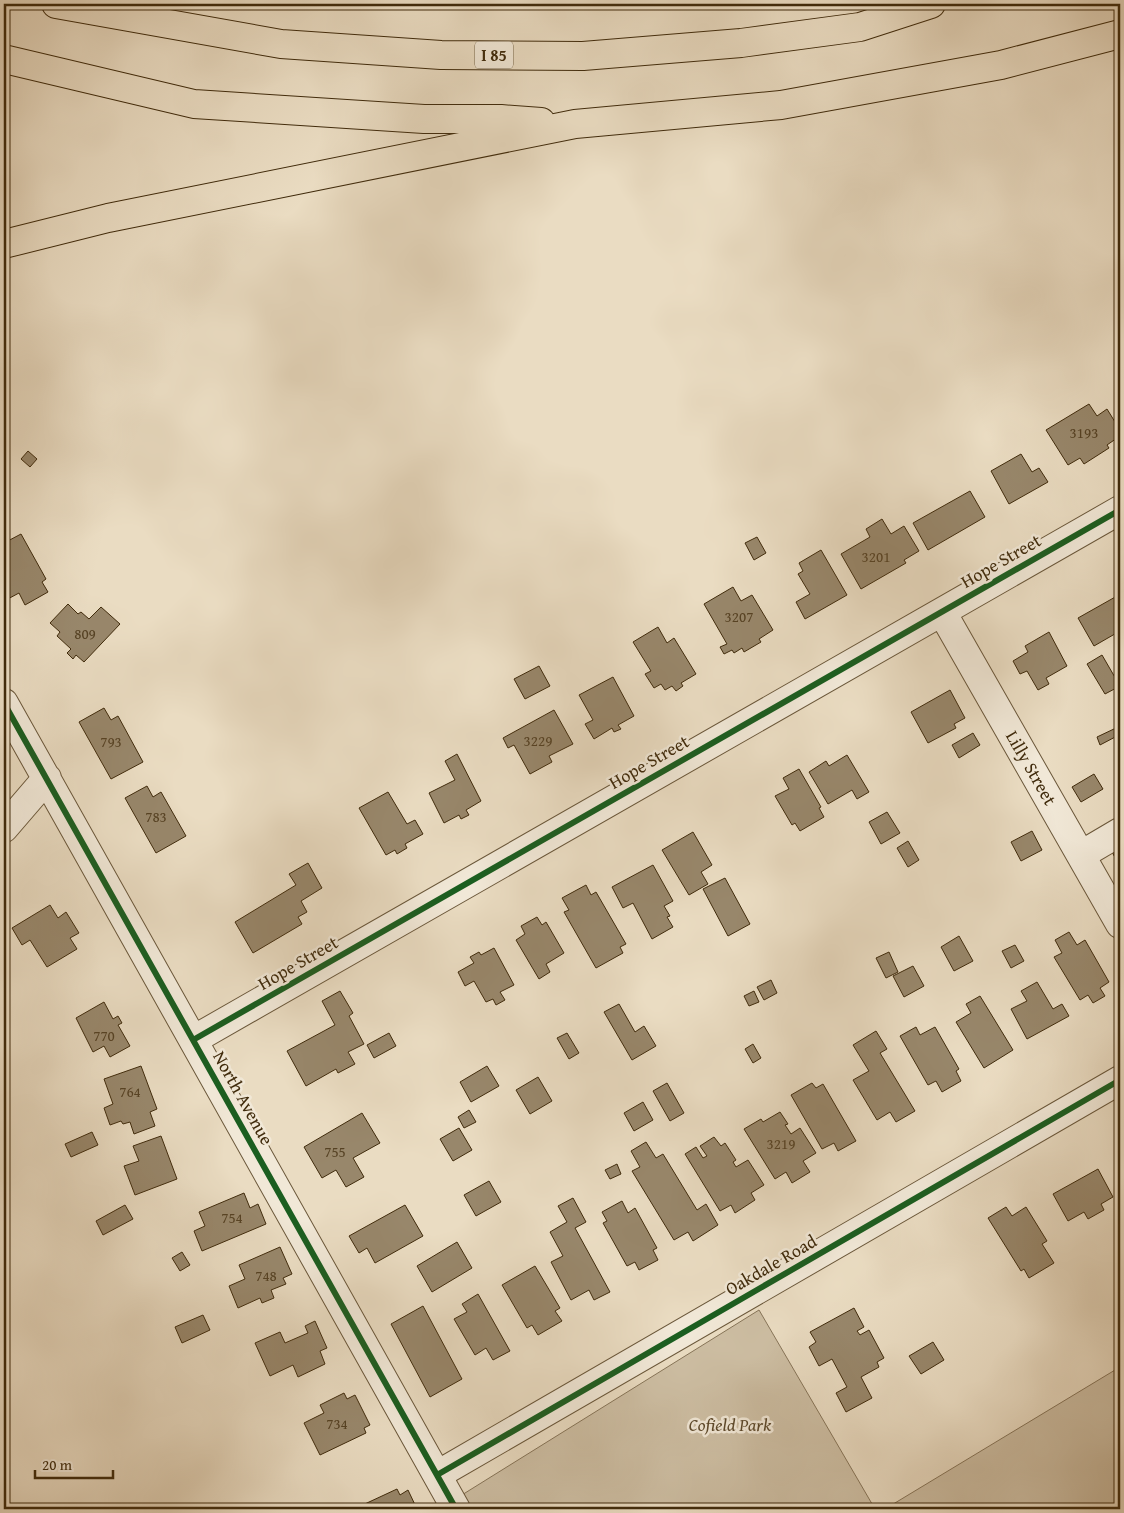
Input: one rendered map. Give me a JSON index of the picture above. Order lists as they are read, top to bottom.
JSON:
{
  "streets": {
    "highway": ["I 85"],
    "street": [
      "Hope Street",
      "Lilly Street",
      "North Avenue",
      "Oakdale Road"
    ]
  },
  "crossings": [
    ["Hope Street", "Lilly Street"],
    ["Hope Street", "North Avenue"],
    ["North Avenue", "Oakdale Road"]
  ],
  "parks": ["Cofield Park"],
  "house_numbers": [
    "3193",
    "3201",
    "3207",
    "809",
    "3229",
    "793",
    "783",
    "770",
    "764",
    "3219",
    "755",
    "754",
    "748",
    "734"
  ],
  "scale_bar": "20 m"
}
